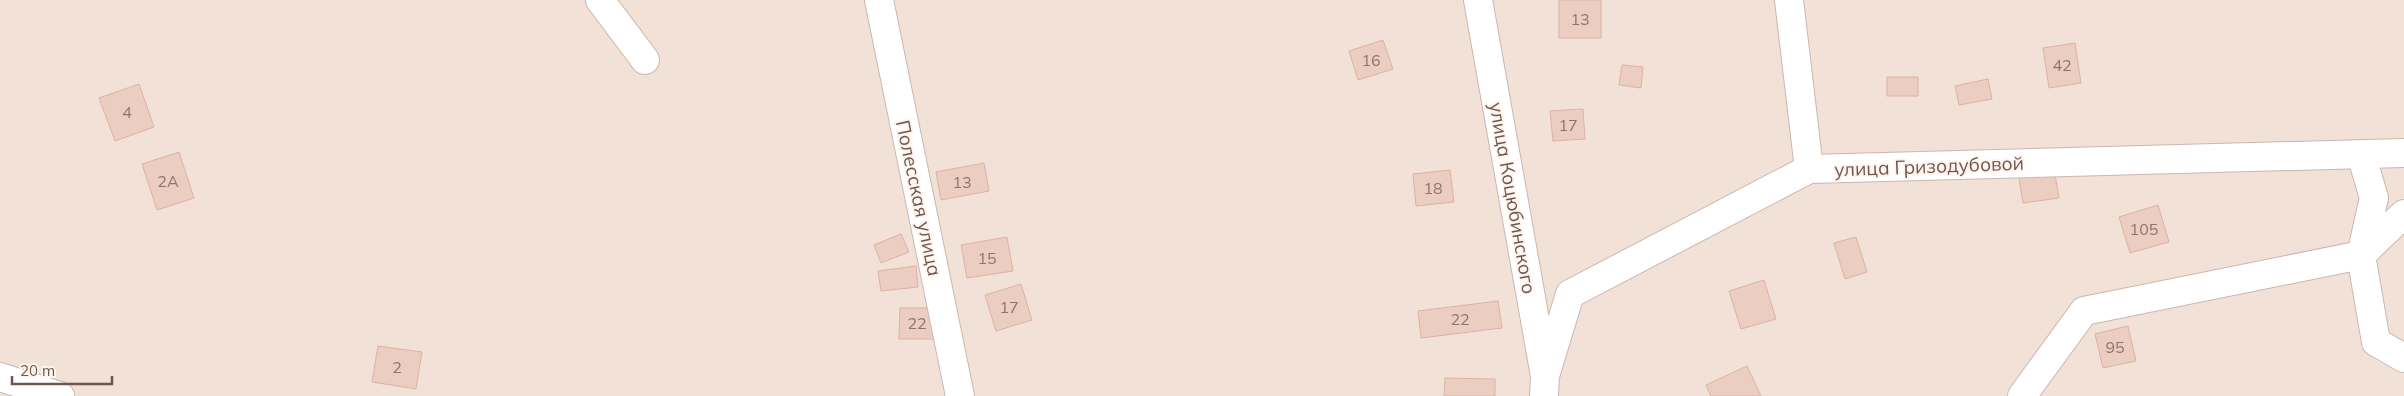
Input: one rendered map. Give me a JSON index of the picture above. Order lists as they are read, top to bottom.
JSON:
{
  "streets": {
    "street": ["улица Гризодубовой", "Полесская улица", "улица Коцюбинского"]
  },
  "crossings": [
    ["улица Гризодубовой", "улица Коцюбинского"]
  ],
  "house_numbers": [
    "13",
    "16",
    "42",
    "4",
    "17",
    "2А",
    "13",
    "18",
    "105",
    "15",
    "17",
    "22",
    "22",
    "95",
    "2"
  ],
  "scale_bar": "20 m"
}
